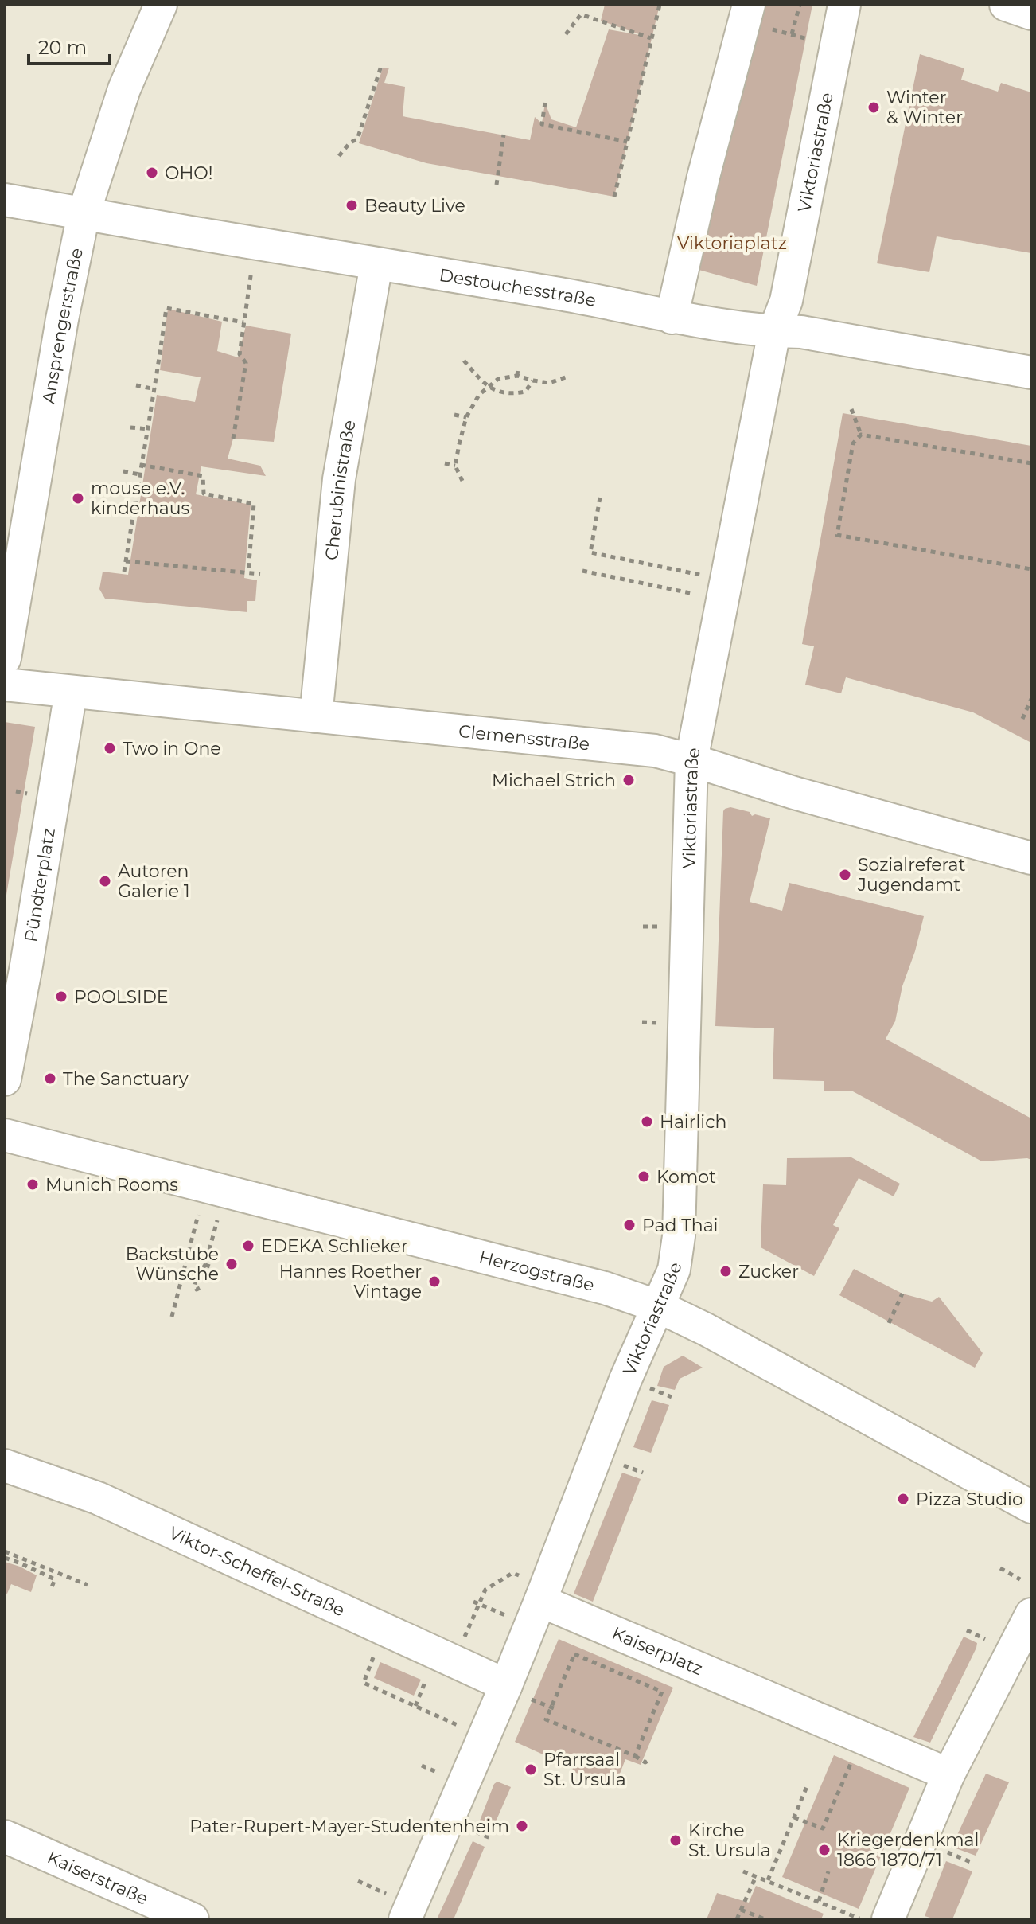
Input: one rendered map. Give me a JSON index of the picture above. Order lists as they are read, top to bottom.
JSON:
{
  "streets": {
    "street": [
      "Viktoriastraße",
      "Destouchesstraße",
      "Ansprengerstraße",
      "Cherubinistraße",
      "Clemensstraße",
      "Pündterplatz",
      "Herzogstraße",
      "Viktor-Scheffel-Straße",
      "Kaiserplatz",
      "Kaiserstraße"
    ]
  },
  "crossings": [
    ["Viktoriastraße", "Destouchesstraße"],
    ["Viktoriastraße", "Clemensstraße"],
    ["Viktoriastraße", "Herzogstraße"],
    ["Viktoriastraße", "Kaiserplatz"],
    ["Destouchesstraße", "Ansprengerstraße"],
    ["Destouchesstraße", "Cherubinistraße"],
    ["Cherubinistraße", "Clemensstraße"],
    ["Clemensstraße", "Pündterplatz"]
  ],
  "parks": ["Viktoriaplatz"],
  "places": [
    "Winter & Winter",
    "OHO!",
    "Beauty Live",
    "mouse e.V. kinderhaus",
    "Two in One",
    "Michael Strich",
    "Sozialreferat Jugendamt",
    "Autoren Galerie 1",
    "POOLSIDE",
    "The Sanctuary",
    "Hairlich",
    "Komot",
    "Munich Rooms",
    "Pad Thai",
    "EDEKA Schlieker",
    "Backstube Wünsche",
    "Zucker",
    "Hannes Roether Vintage",
    "Pizza Studio",
    "Pfarrsaal St. Ursula",
    "Pater-Rupert-Mayer-Studentenheim",
    "Kirche St. Ursula",
    "Kriegerdenkmal 1866 1870/71"
  ],
  "scale_bar": "20 m"
}
